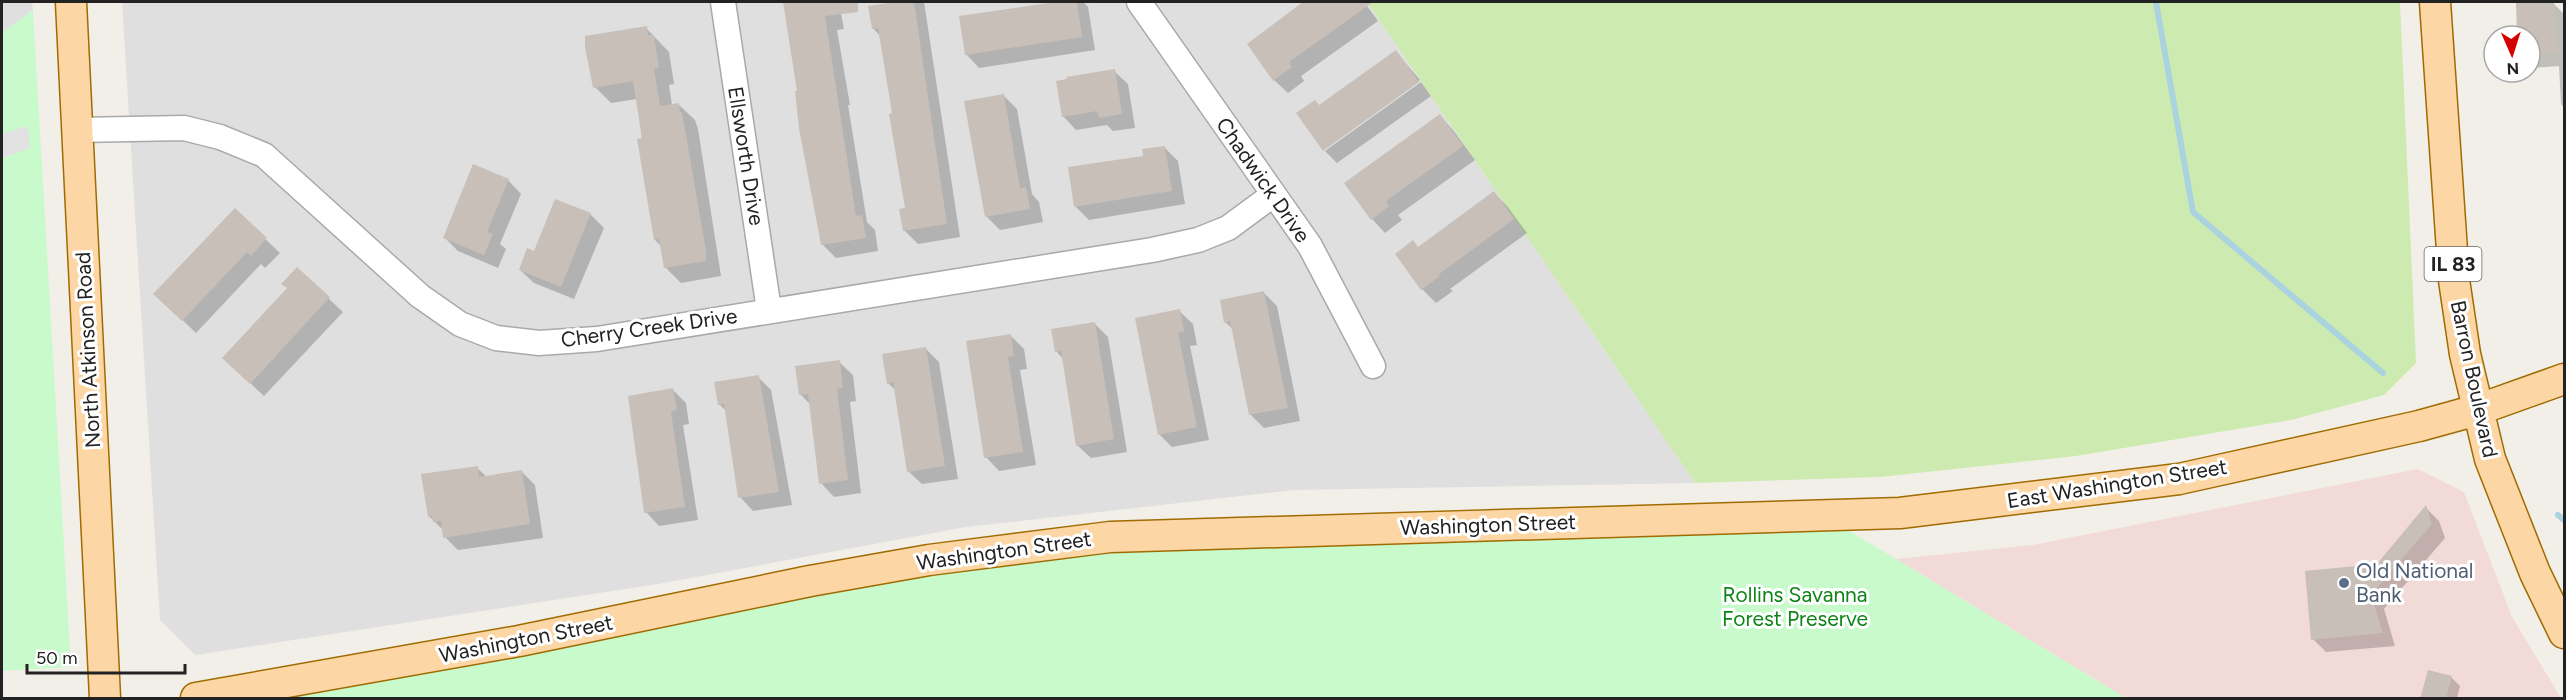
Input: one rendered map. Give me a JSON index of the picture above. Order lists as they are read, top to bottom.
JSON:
{
  "streets": {
    "main road": [
      "IL 83",
      "North Atkinson Road",
      "Barron Boulevard",
      "East Washington Street",
      "Washington Street"
    ],
    "street": ["Ellsworth Drive", "Chadwick Drive", "Cherry Creek Drive"]
  },
  "crossings": [
    ["Ellsworth Drive", "Cherry Creek Drive"],
    ["Chadwick Drive", "Cherry Creek Drive"],
    ["Cherry Creek Drive", "North Atkinson Road"],
    ["Barron Boulevard", "East Washington Street"],
    ["East Washington Street", "Washington Street"]
  ],
  "parks": ["Rollins Savanna Forest Preserve"],
  "places": ["Old National Bank"],
  "scale_bar": "50 m",
  "north": "bottom"
}
